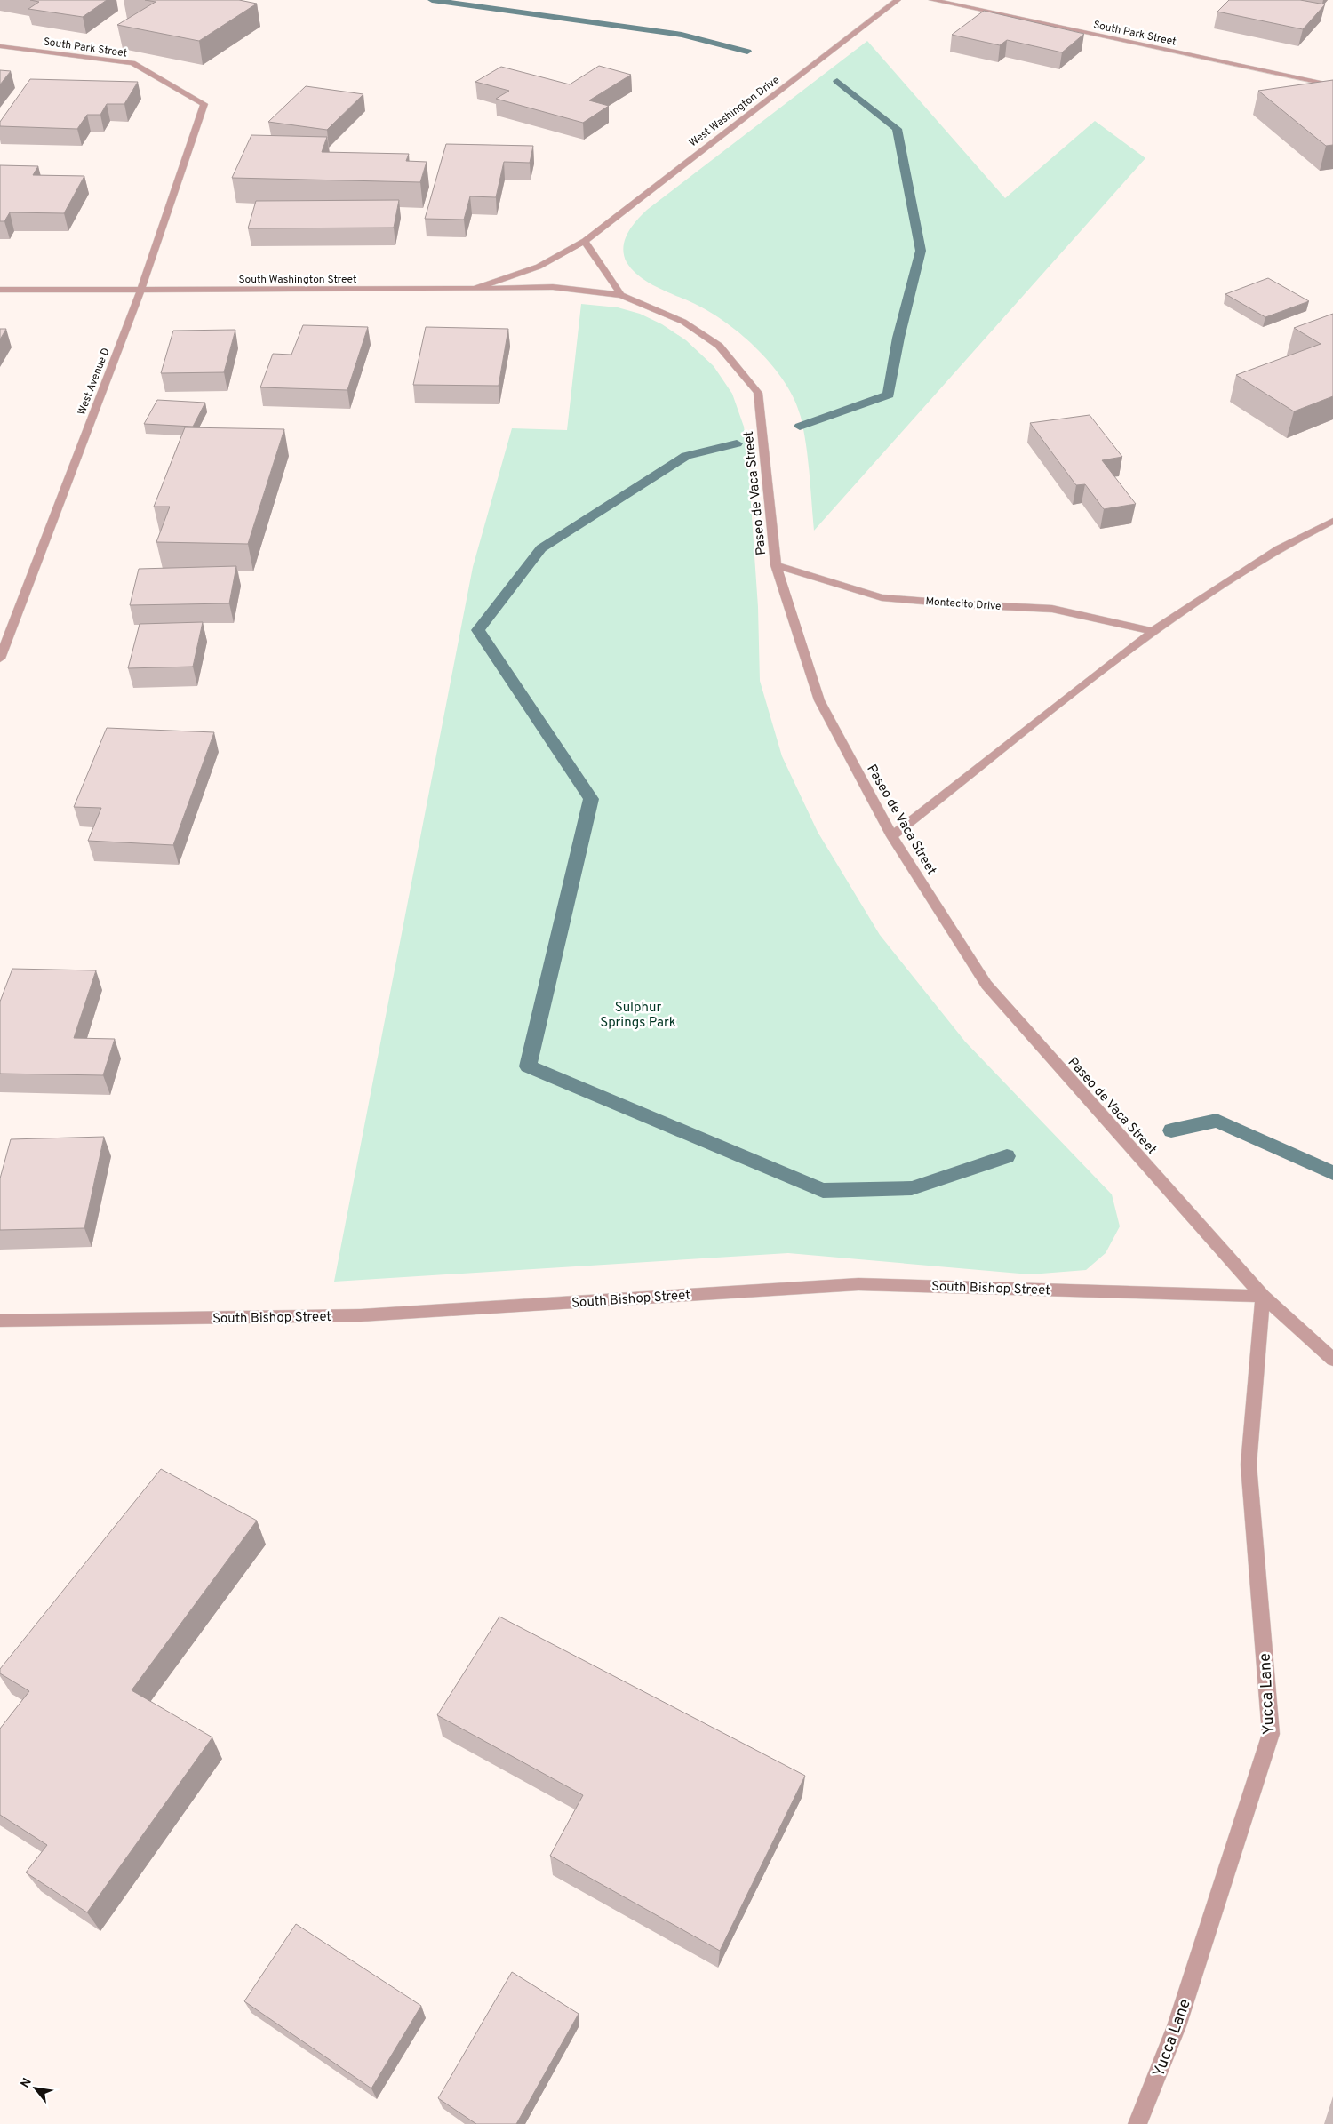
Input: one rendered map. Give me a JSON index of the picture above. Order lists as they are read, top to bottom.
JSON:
{
  "streets": {
    "street": [
      "South Park Street",
      "West Washington Drive",
      "South Washington Street",
      "West Avenue D",
      "Paseo de Vaca Street",
      "Montecito Drive",
      "South Bishop Street",
      "Yucca Lane"
    ]
  },
  "crossings": [
    ["South Park Street", "West Avenue D"],
    ["West Washington Drive", "South Washington Street"],
    ["South Washington Street", "West Avenue D"],
    ["South Washington Street", "Paseo de Vaca Street"],
    ["Paseo de Vaca Street", "Montecito Drive"],
    ["Paseo de Vaca Street", "South Bishop Street"],
    ["Paseo de Vaca Street", "Yucca Lane"],
    ["South Bishop Street", "Yucca Lane"]
  ],
  "parks": ["Sulphur Springs Park"],
  "north": "top left"
}
